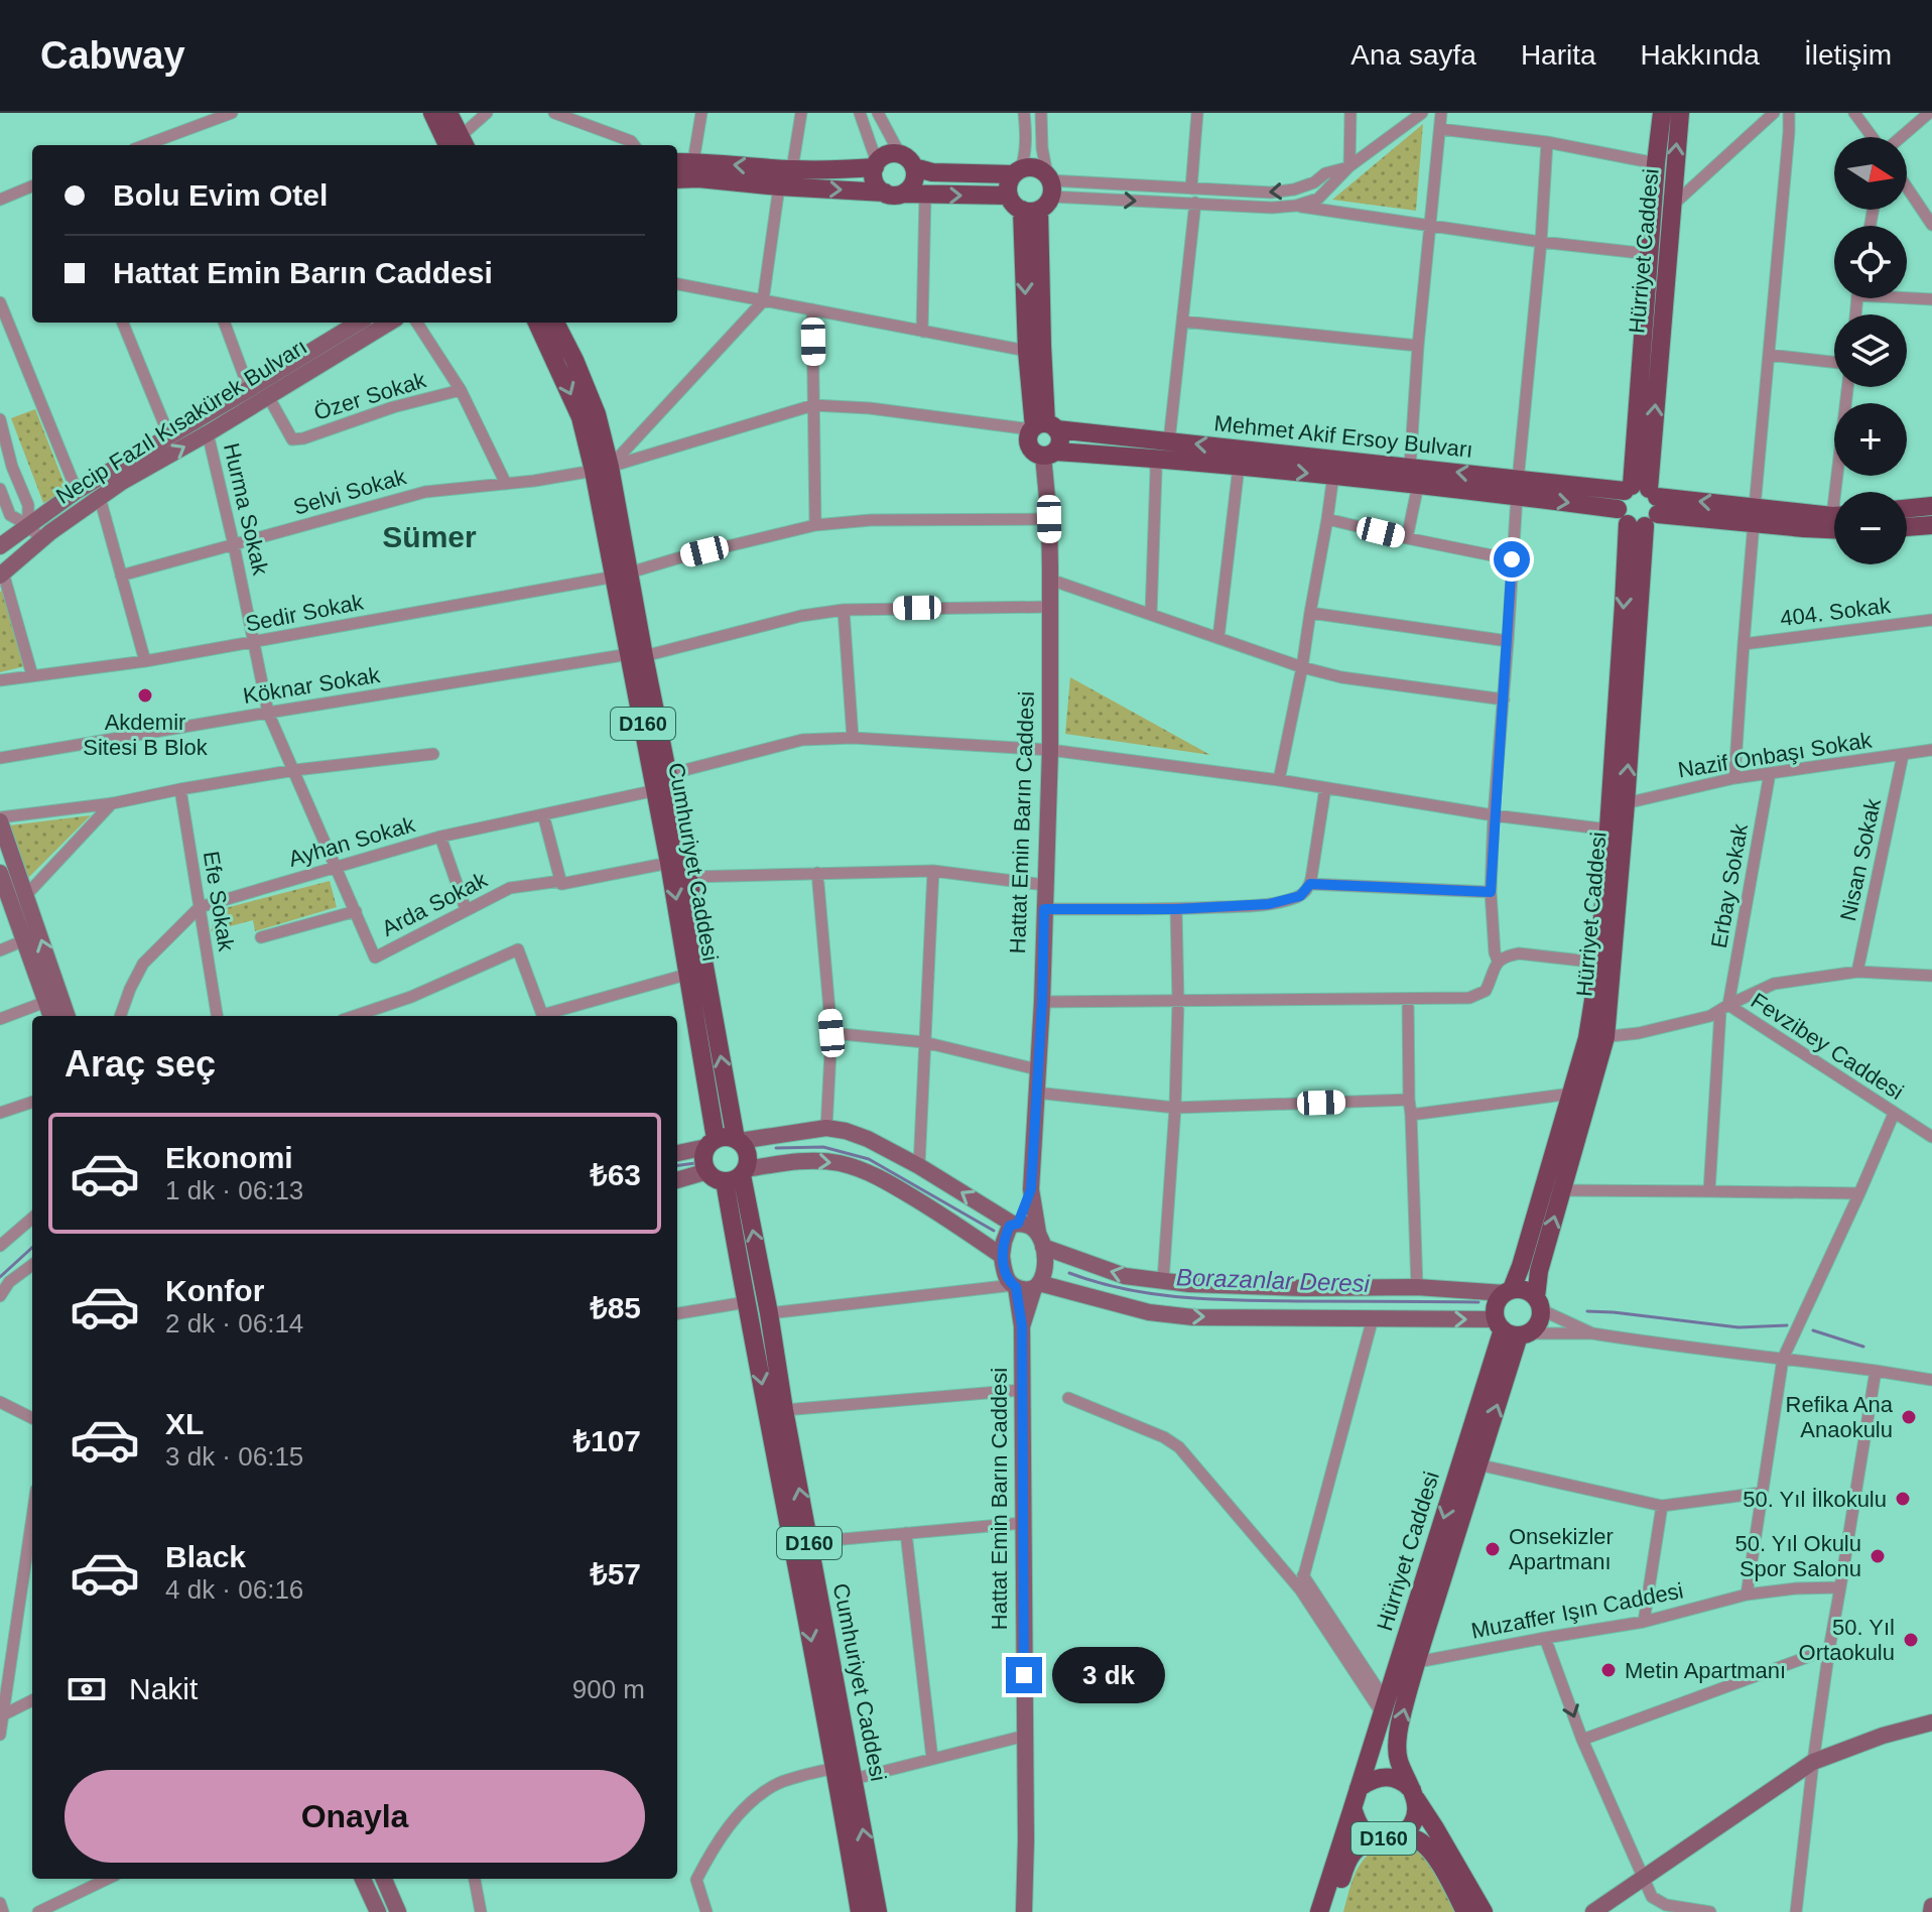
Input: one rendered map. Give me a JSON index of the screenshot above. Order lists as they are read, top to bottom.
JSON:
{
  "streets": {
    "main road": [
      "Hürriyet Caddesi",
      "Necip Fazıl Kısakürek Bulvarı",
      "Mehmet Akif Ersoy Bulvarı",
      "D160",
      "Hattat Emin Barın Caddesi",
      "Cumhuriyet Caddesi"
    ],
    "street": [
      "Özer Sokak",
      "Selvi Sokak",
      "Hurma Sokak",
      "404. Sokak",
      "Sedir Sokak",
      "Köknar Sokak",
      "Nazif Onbaşı Sokak",
      "Ayhan Sokak",
      "Nisan Sokak",
      "Erbay Sokak",
      "Efe Sokak",
      "Arda Sokak",
      "Fevzibey Caddesi",
      "Muzaffer Işın Caddesi"
    ]
  },
  "crossings": [
    ["Hürriyet Caddesi", "Mehmet Akif Ersoy Bulvarı"],
    ["Hürriyet Caddesi", "D160"],
    ["Hürriyet Caddesi", "Nazif Onbaşı Sokak"],
    ["Hürriyet Caddesi", "Fevzibey Caddesi"],
    ["Hürriyet Caddesi", "Muzaffer Işın Caddesi"],
    ["Özer Sokak", "Necip Fazıl Kısakürek Bulvarı"],
    ["Necip Fazıl Kısakürek Bulvarı", "Hurma Sokak"],
    ["Mehmet Akif Ersoy Bulvarı", "Selvi Sokak"],
    ["Mehmet Akif Ersoy Bulvarı", "Hattat Emin Barın Caddesi"],
    ["Selvi Sokak", "Hurma Sokak"],
    ["Selvi Sokak", "Hattat Emin Barın Caddesi"],
    ["Selvi Sokak", "Cumhuriyet Caddesi"],
    ["Hurma Sokak", "Sedir Sokak"],
    ["Hurma Sokak", "Köknar Sokak"],
    ["Hurma Sokak", "Ayhan Sokak"],
    ["Hurma Sokak", "Arda Sokak"],
    ["Sedir Sokak", "Hattat Emin Barın Caddesi"],
    ["Sedir Sokak", "Cumhuriyet Caddesi"],
    ["Köknar Sokak", "Hattat Emin Barın Caddesi"],
    ["Köknar Sokak", "Cumhuriyet Caddesi"],
    ["Nazif Onbaşı Sokak", "Nisan Sokak"],
    ["Nazif Onbaşı Sokak", "Erbay Sokak"],
    ["Ayhan Sokak", "Cumhuriyet Caddesi"],
    ["Ayhan Sokak", "Efe Sokak"],
    ["Cumhuriyet Caddesi", "Arda Sokak"],
    ["Erbay Sokak", "Fevzibey Caddesi"]
  ],
  "districts": ["Sümer"],
  "water": ["Borazanlar Deresi"],
  "places": [
    "Akdemir Sitesi B Blok",
    "Refika Ana Anaokulu",
    "50. Yıl İlkokulu",
    "Onsekizler Apartmanı",
    "50. Yıl Okulu Spor Salonu",
    "50. Yıl Ortaokulu",
    "Metin Apartmanı"
  ],
  "north": "right",
  "page": {
    "header": "Cabway",
    "nav": [
      "Ana sayfa",
      "Harita",
      "Hakkında",
      "İletişim"
    ],
    "map_buttons": ["+", "−"],
    "banner": ["Bolu Evim Otel", "Hattat Emin Barın Caddesi"],
    "heading": "Araç seç",
    "list": [
      {
        "name": "Ekonomi",
        "note": "1 dk · 06:13",
        "value": "₺63"
      },
      {
        "name": "Konfor",
        "note": "2 dk · 06:14",
        "value": "₺85"
      },
      {
        "name": "XL",
        "note": "3 dk · 06:15",
        "value": "₺107"
      },
      {
        "name": "Black",
        "note": "4 dk · 06:16",
        "value": "₺57"
      }
    ],
    "pay": ["Nakit", "900 m"],
    "bubble": "3 dk",
    "buttons": "Onayla"
  }
}
